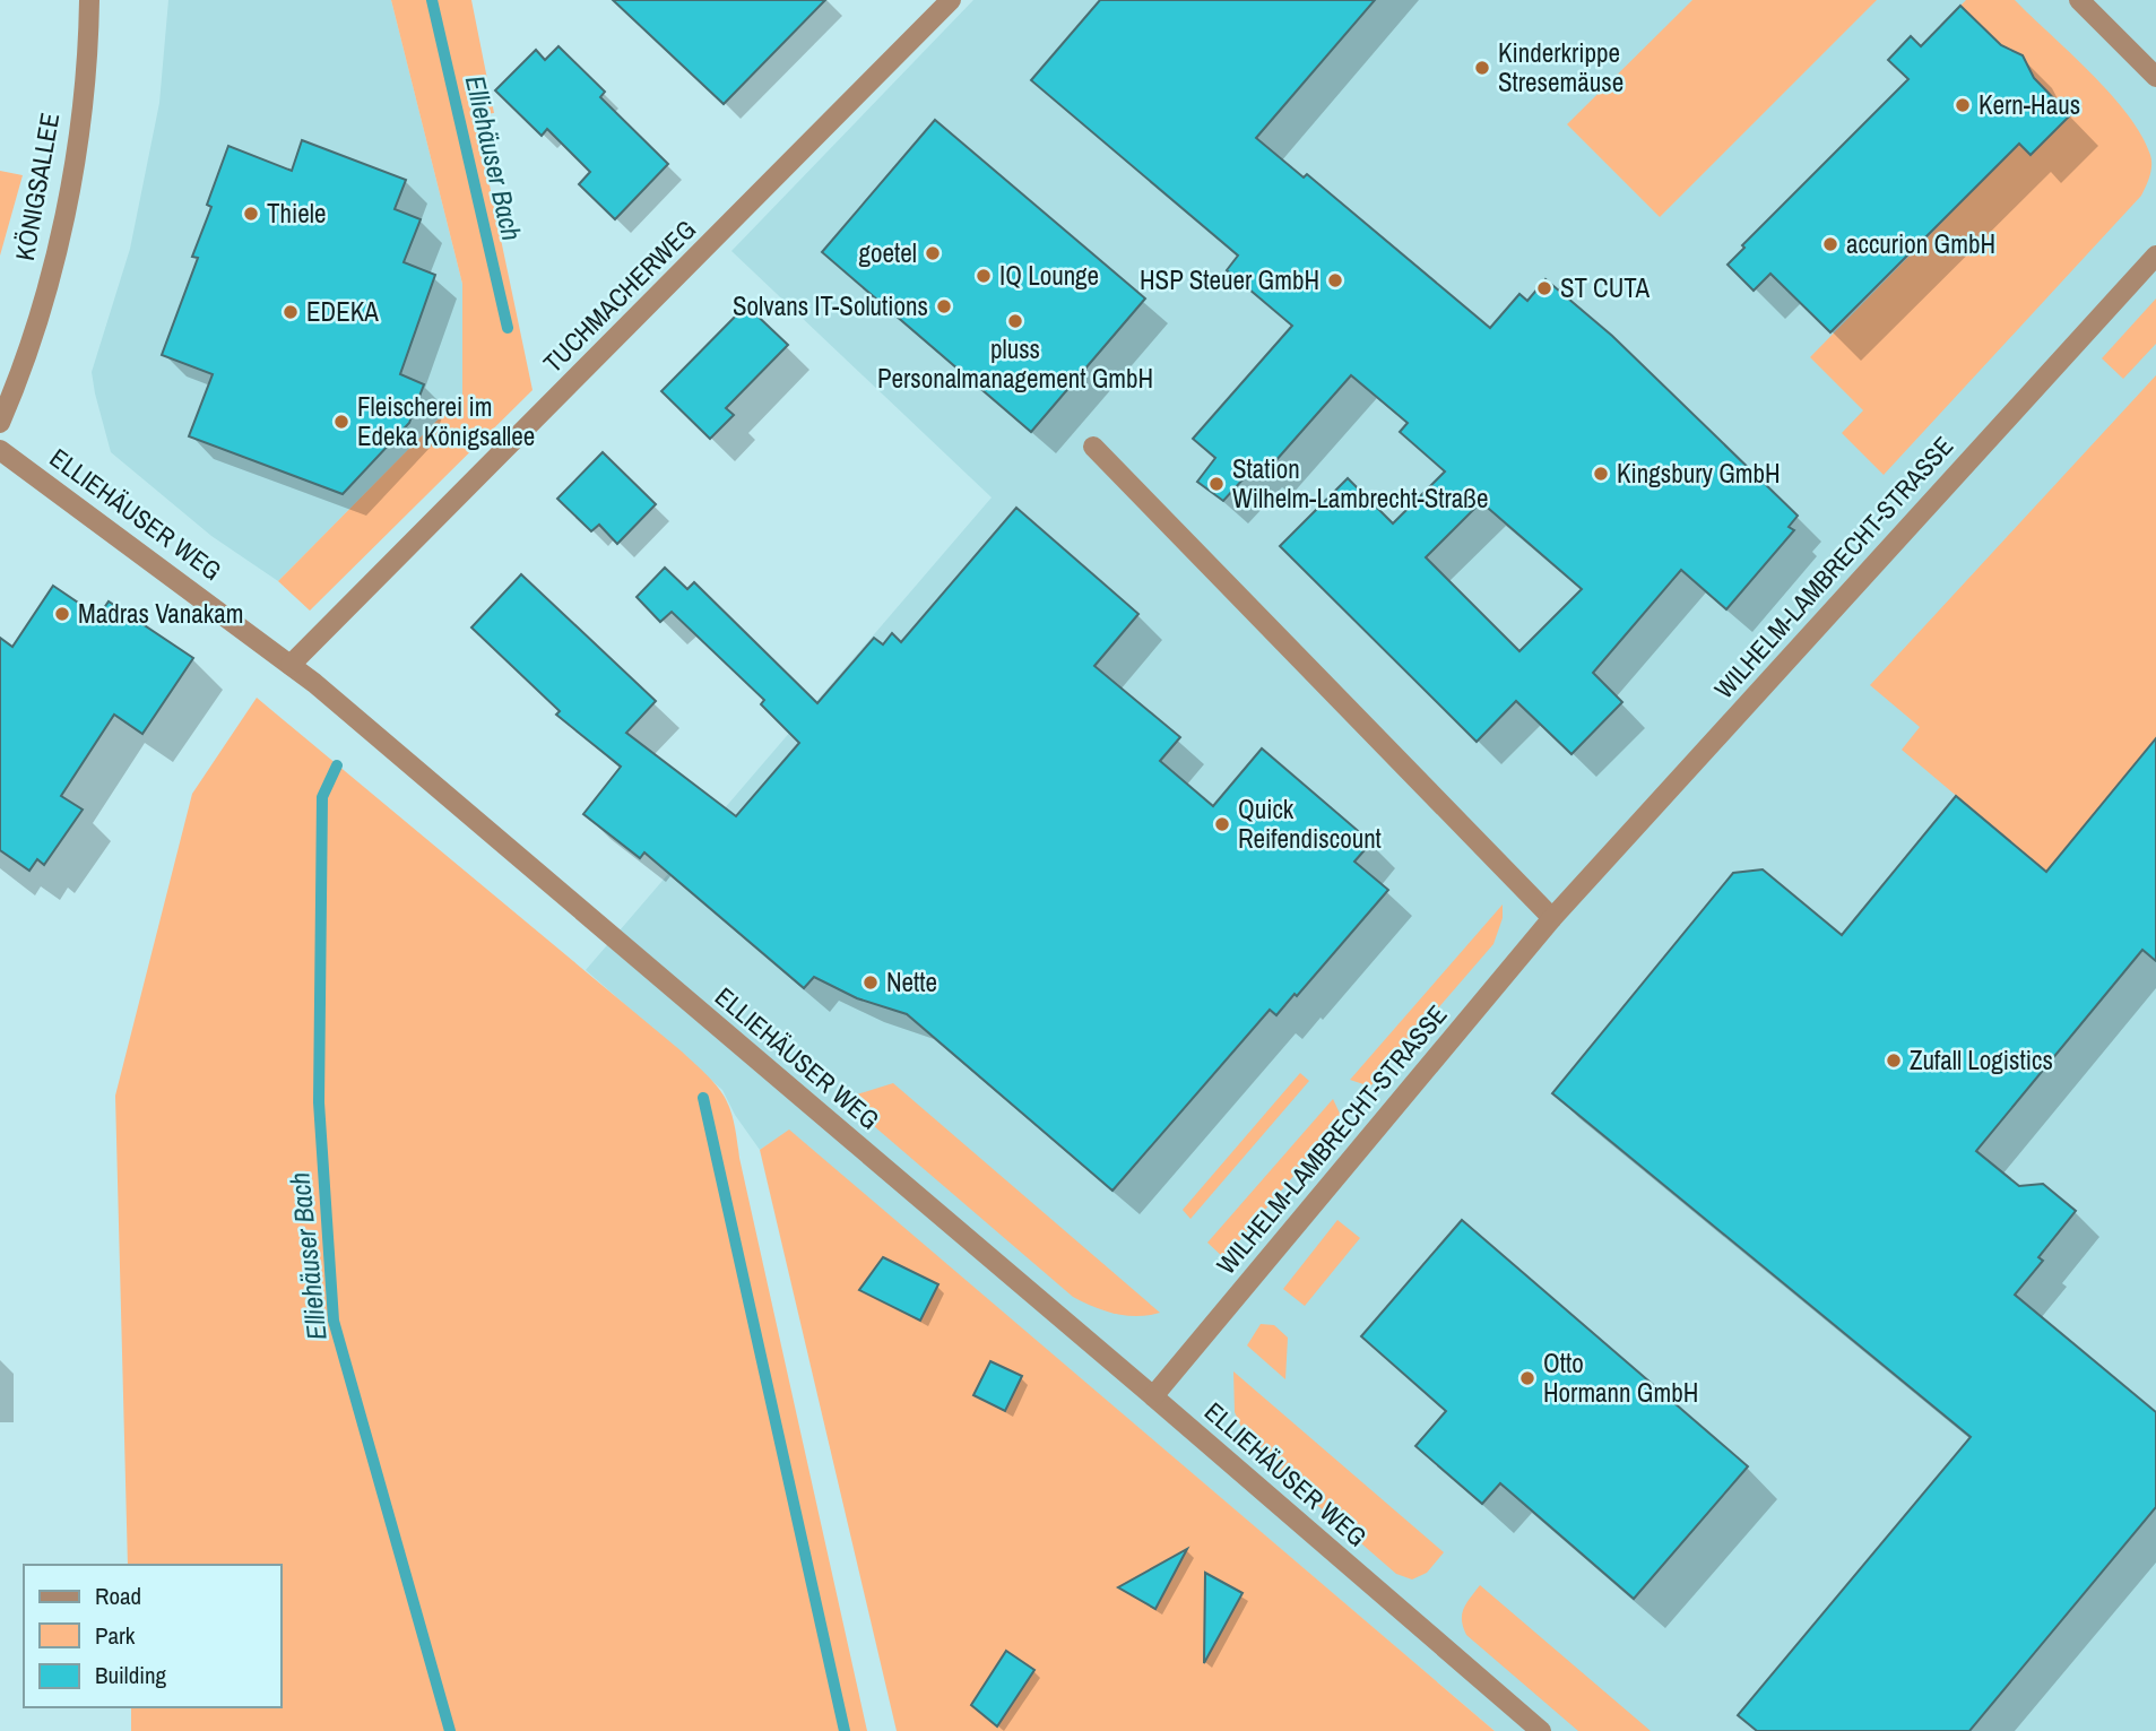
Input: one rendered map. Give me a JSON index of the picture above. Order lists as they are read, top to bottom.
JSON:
{
  "streets": {
    "street": [
      "KÖNIGSALLEE",
      "TUCHMACHERWEG",
      "ELLIEHÄUSER WEG",
      "WILHELM-LAMBRECHT-STRASSE"
    ]
  },
  "crossings": [
    ["TUCHMACHERWEG", "ELLIEHÄUSER WEG"],
    ["ELLIEHÄUSER WEG", "WILHELM-LAMBRECHT-STRASSE"]
  ],
  "water": ["Elliehäuser Bach"],
  "places": [
    "Kinderkrippe Stresemäuse",
    "Kern-Haus",
    "Thiele",
    "accurion GmbH",
    "goetel",
    "IQ Lounge",
    "HSP Steuer GmbH",
    "ST CUTA",
    "Solvans IT-Solutions",
    "EDEKA",
    "pluss Personalmanagement GmbH",
    "Fleischerei im Edeka Königsallee",
    "Kingsbury GmbH",
    "Station Wilhelm-Lambrecht-Straße",
    "Madras Vanakam",
    "Quick Reifendiscount",
    "Nette",
    "Zufall Logistics",
    "Otto Hormann GmbH"
  ],
  "legend": ["Road", "Park", "Building"]
}
